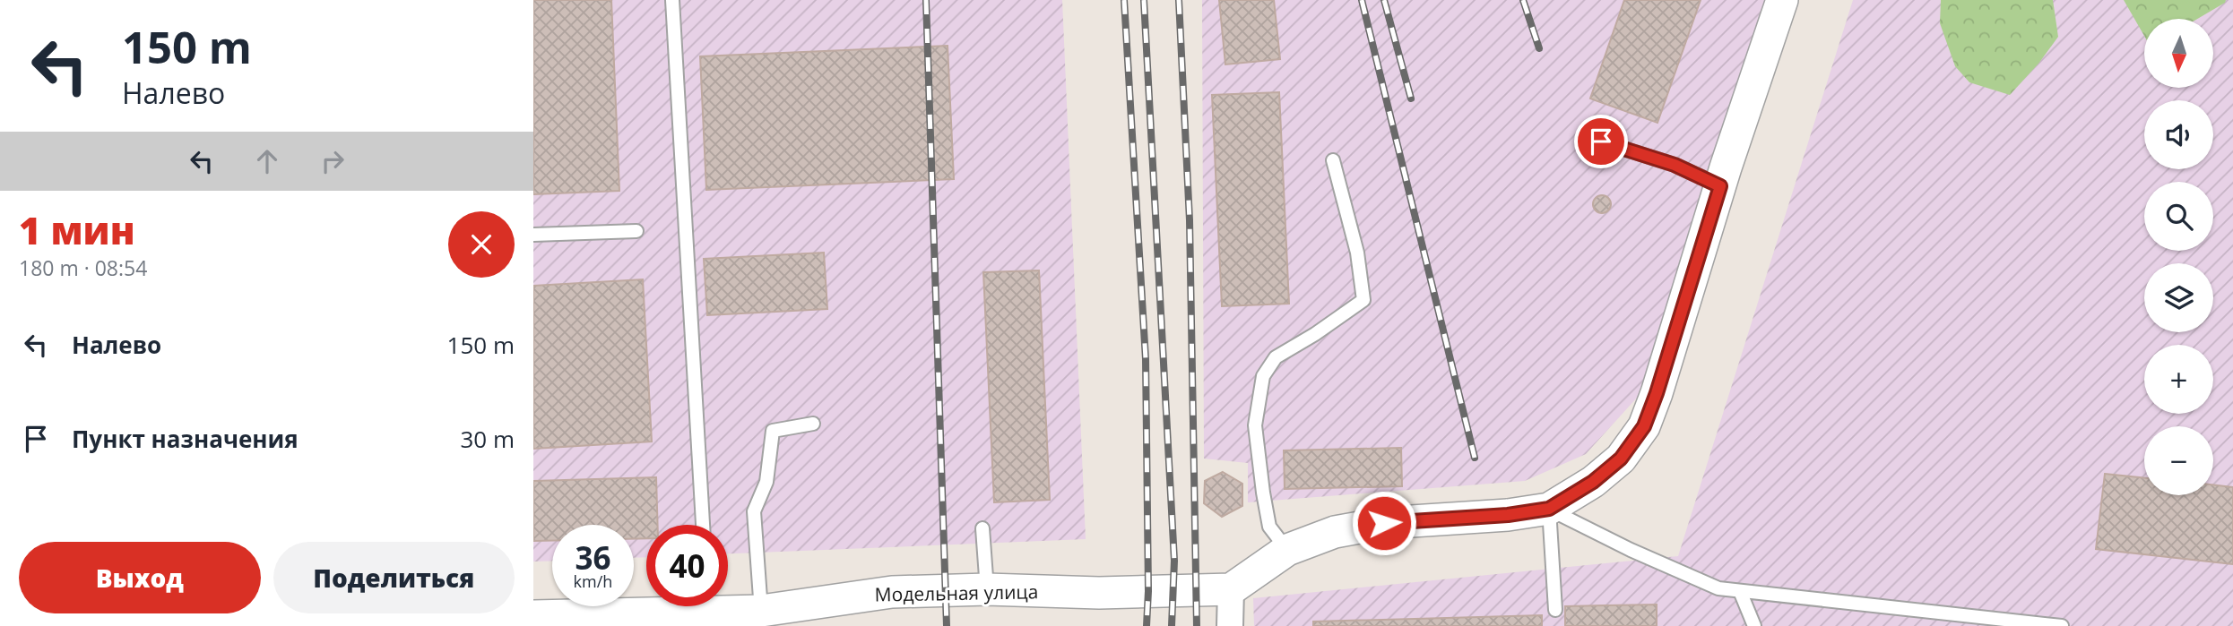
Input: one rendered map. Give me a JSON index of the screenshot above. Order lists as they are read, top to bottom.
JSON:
{
  "streets": {
    "street": ["Модельная улица"]
  },
  "north": "bottom",
  "page": {
    "turn": ["150 m", "Налево"],
    "map_buttons": ["+", "−"],
    "heading": ["1 мин", "180 m · 08:54"],
    "list": [
      {
        "name": "Налево",
        "value": "150 m"
      },
      {
        "name": "Пункт назначения",
        "value": "30 m"
      }
    ],
    "speed": "36 km/h",
    "limit": "40",
    "buttons": ["Выход", "Поделиться"]
  }
}
